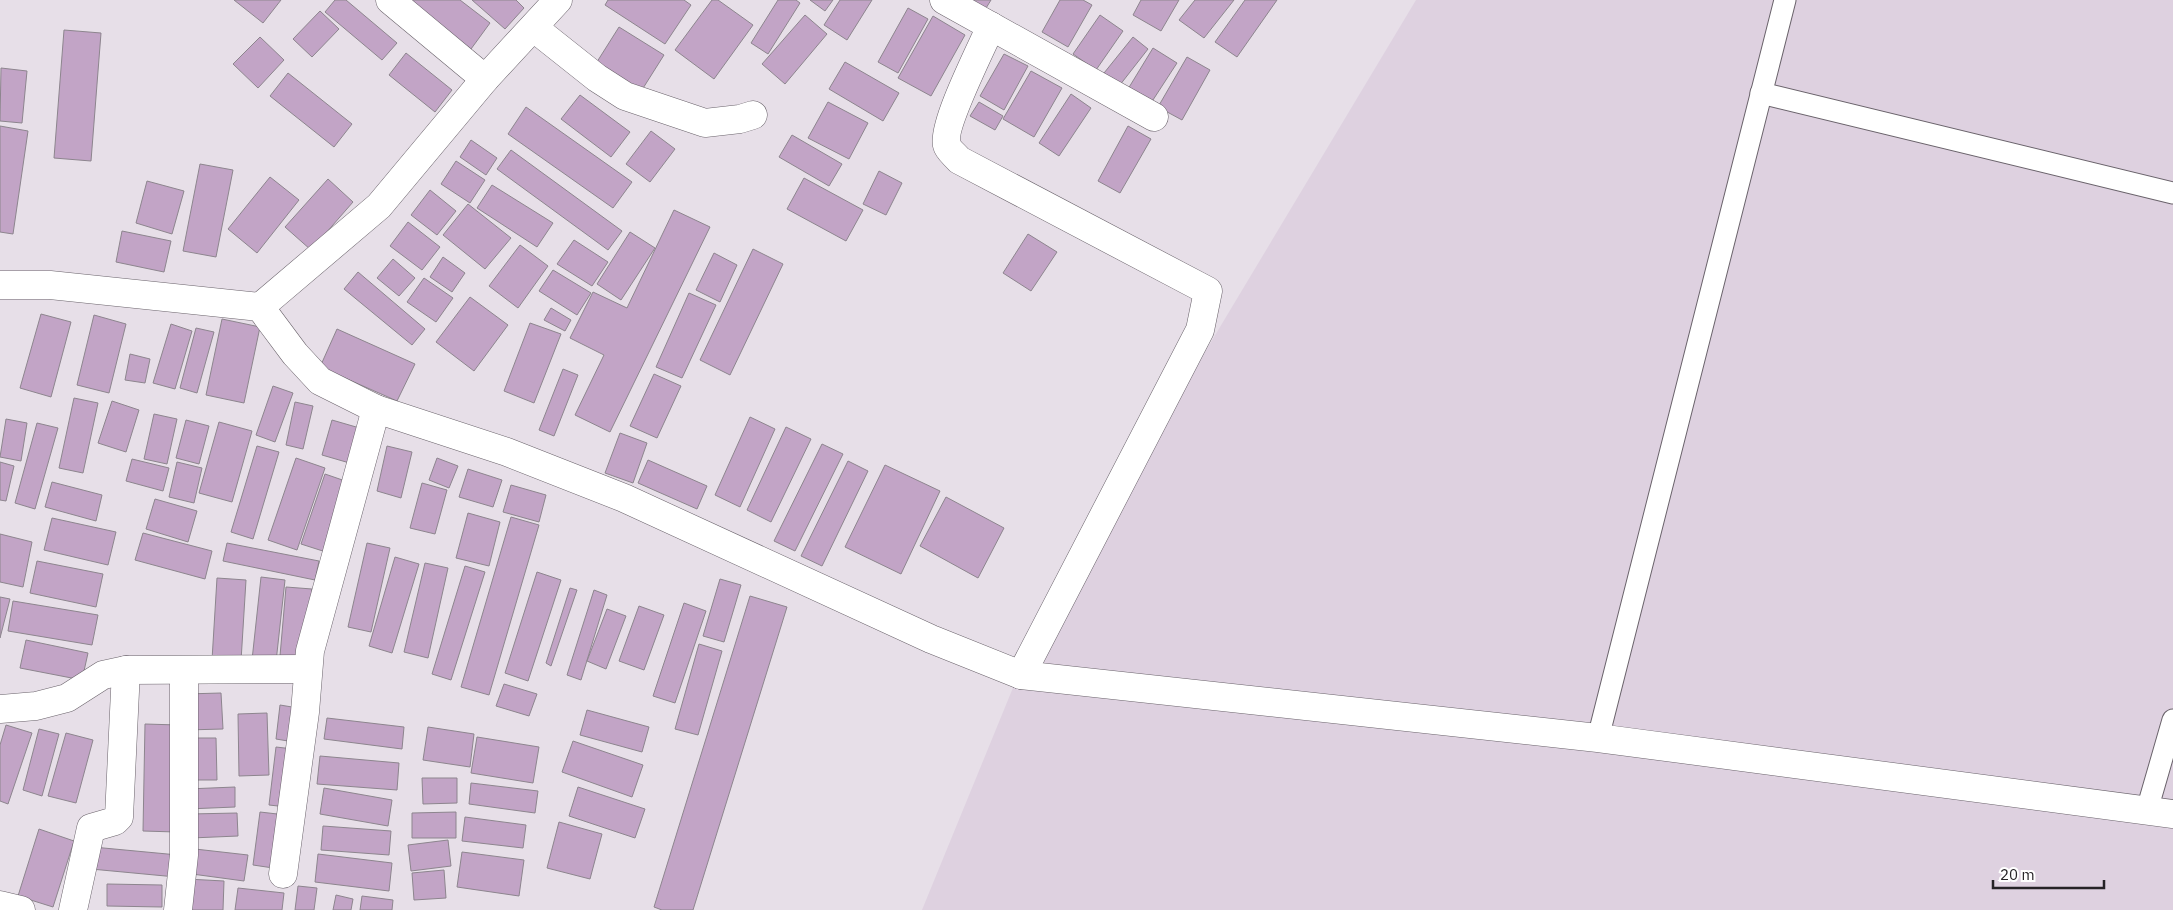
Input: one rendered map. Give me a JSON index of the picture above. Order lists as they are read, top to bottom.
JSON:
{
  "scale_bar": "20 m"
}
